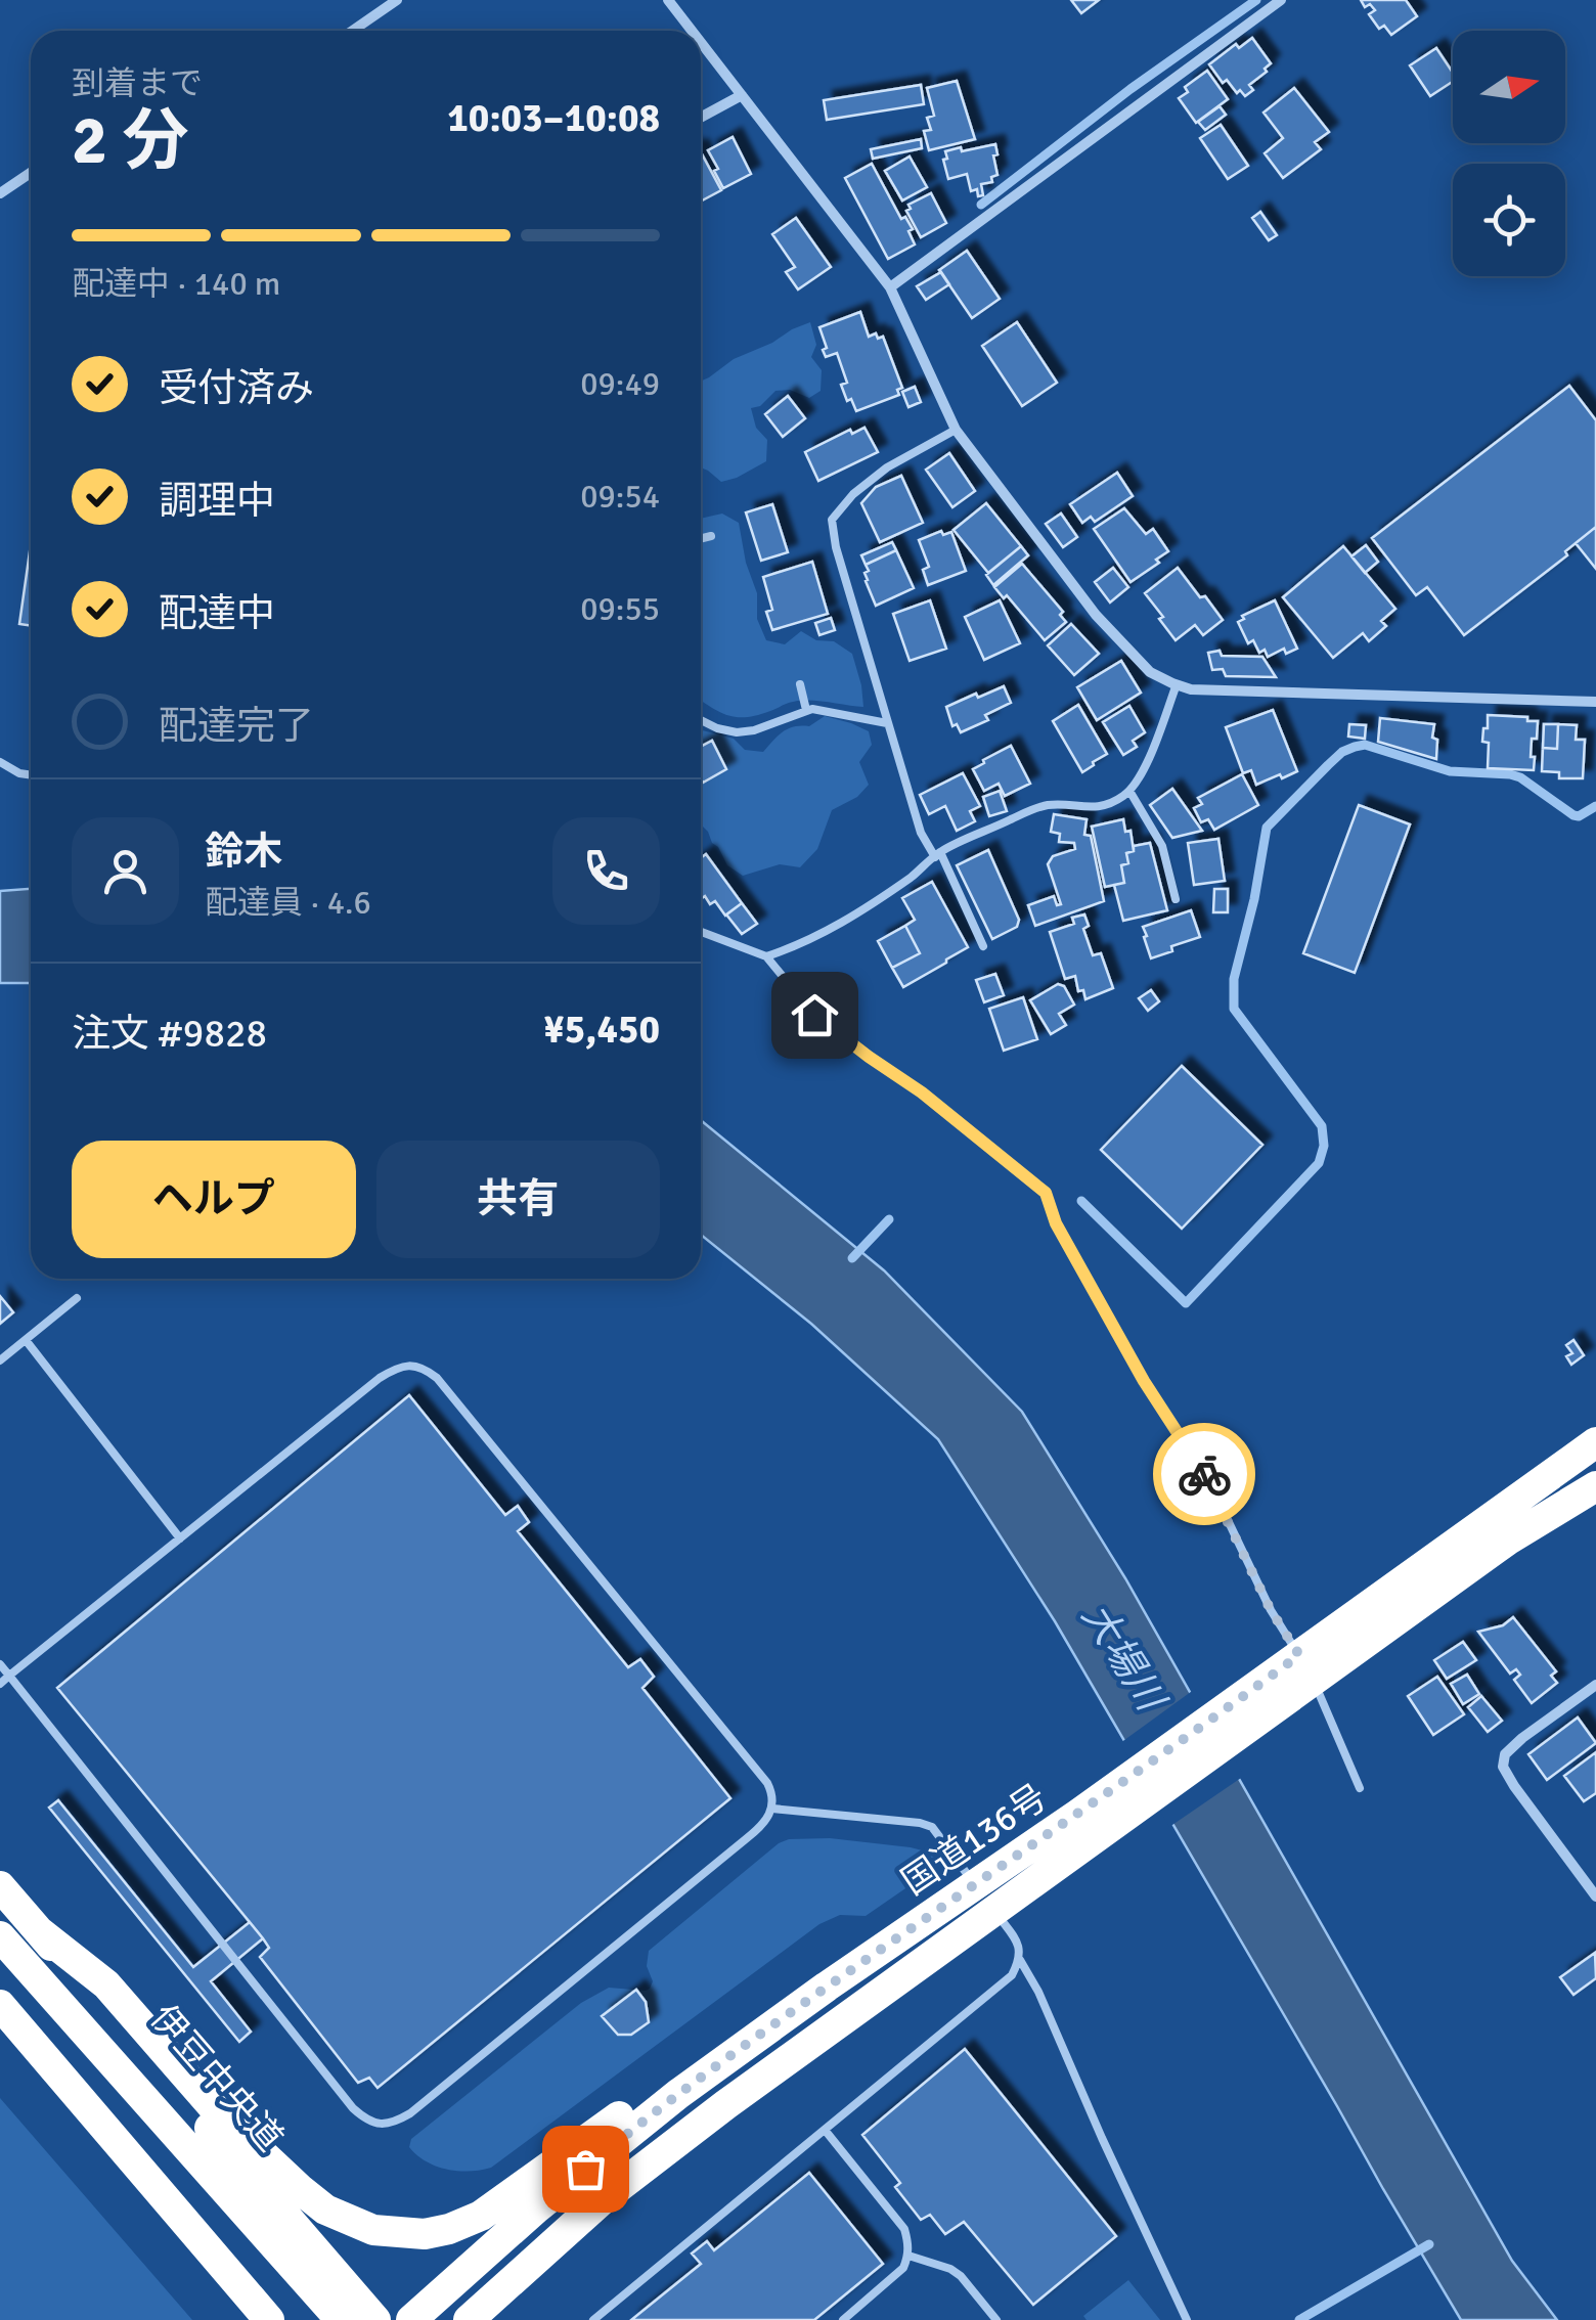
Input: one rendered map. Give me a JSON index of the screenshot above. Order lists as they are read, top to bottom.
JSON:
{
  "streets": {
    "highway": ["国道136号", "伊豆中央道"]
  },
  "water": ["大場川"],
  "north": "right",
  "page": {
    "heading": ["2 分", "到着まで", "10:03–10:08"],
    "panel": [
      "鈴木",
      "配達員 · 4.6",
      "注文 #9828",
      "¥5,450"
    ],
    "bar": "配達中 · 140 m",
    "list": [
      ["受付済み", "09:49"],
      ["調理中", "09:54"],
      ["配達中", "09:55"],
      "配達完了"
    ],
    "buttons": ["ヘルプ", "共有"]
  }
}
